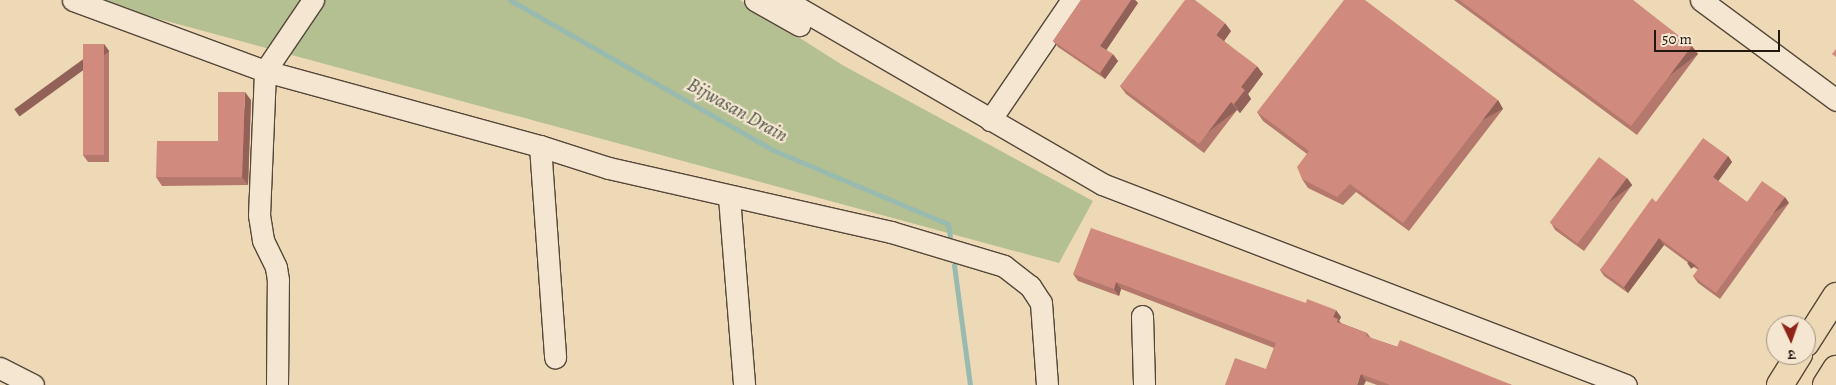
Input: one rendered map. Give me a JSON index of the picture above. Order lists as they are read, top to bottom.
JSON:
{
  "water": ["Bijwasan Drain"],
  "scale_bar": "50 m",
  "north": "bottom"
}
